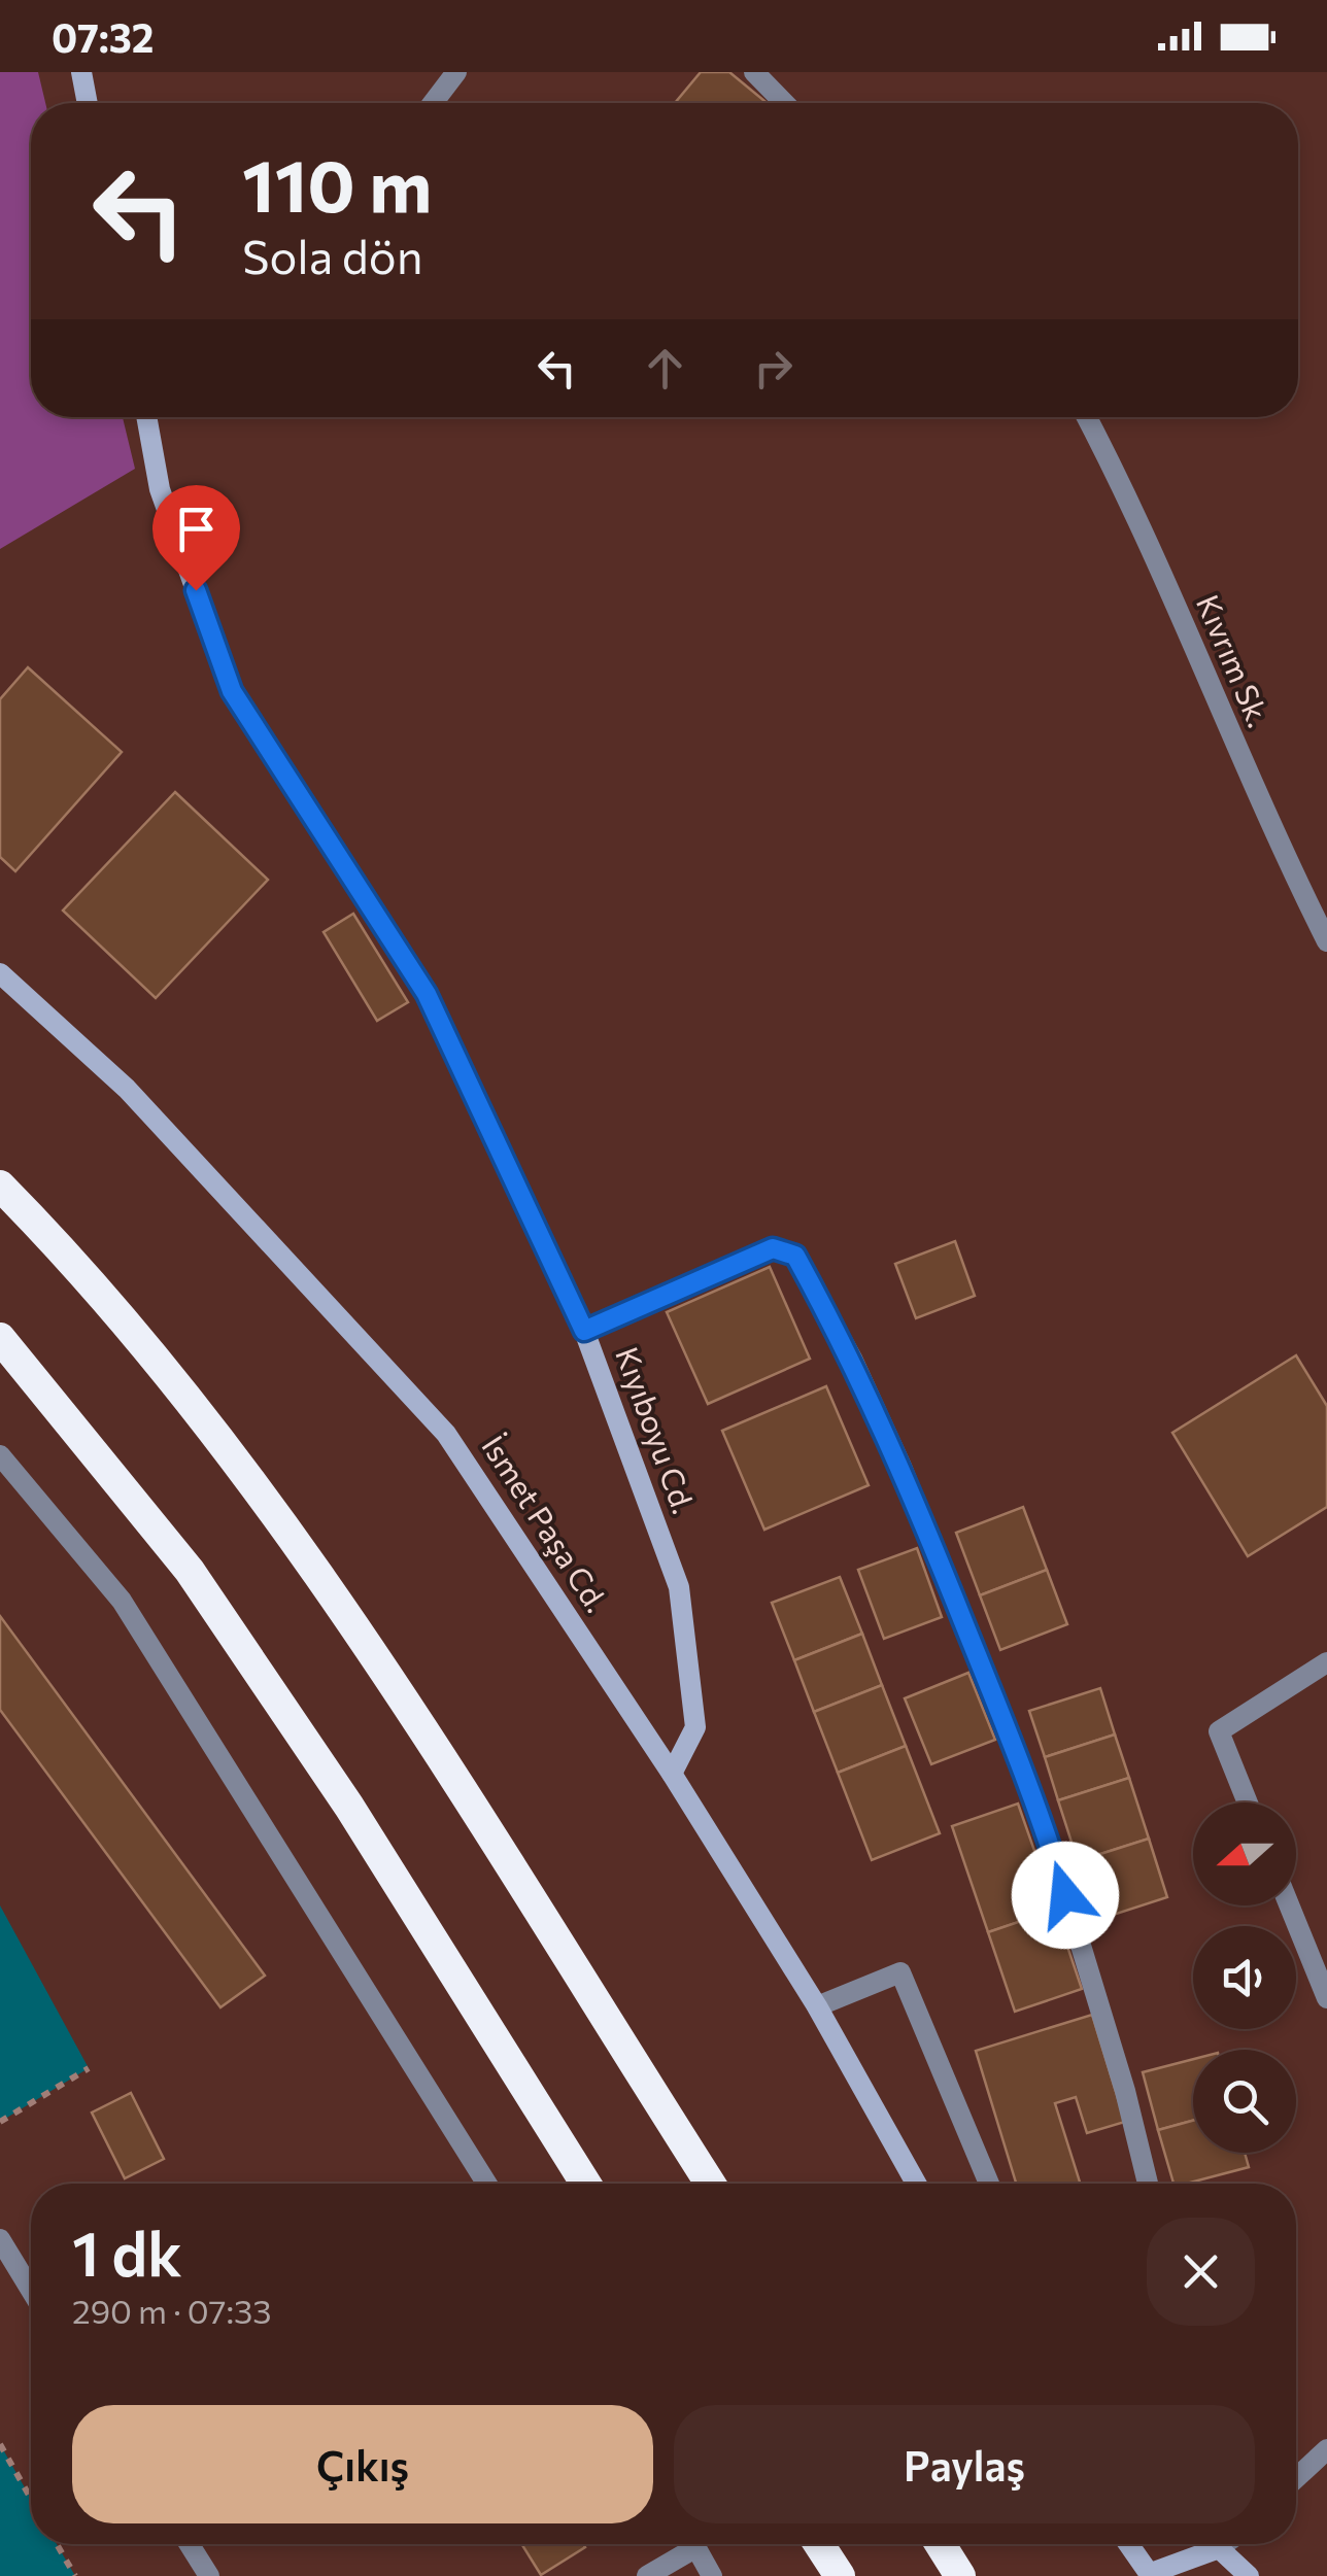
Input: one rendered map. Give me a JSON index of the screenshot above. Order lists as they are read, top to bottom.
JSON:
{
  "streets": {
    "street": ["Kıvrım Sk.", "Kıyıboyu Cd.", "İsmet Paşa Cd."]
  },
  "crossings": [
    ["Kıyıboyu Cd.", "İsmet Paşa Cd."]
  ],
  "north": "left",
  "page": {
    "status": "07:32",
    "turn": ["110 m", "Sola dön"],
    "heading": ["1 dk", "290 m · 07:33"],
    "buttons": ["Çıkış", "Paylaş"]
  }
}
